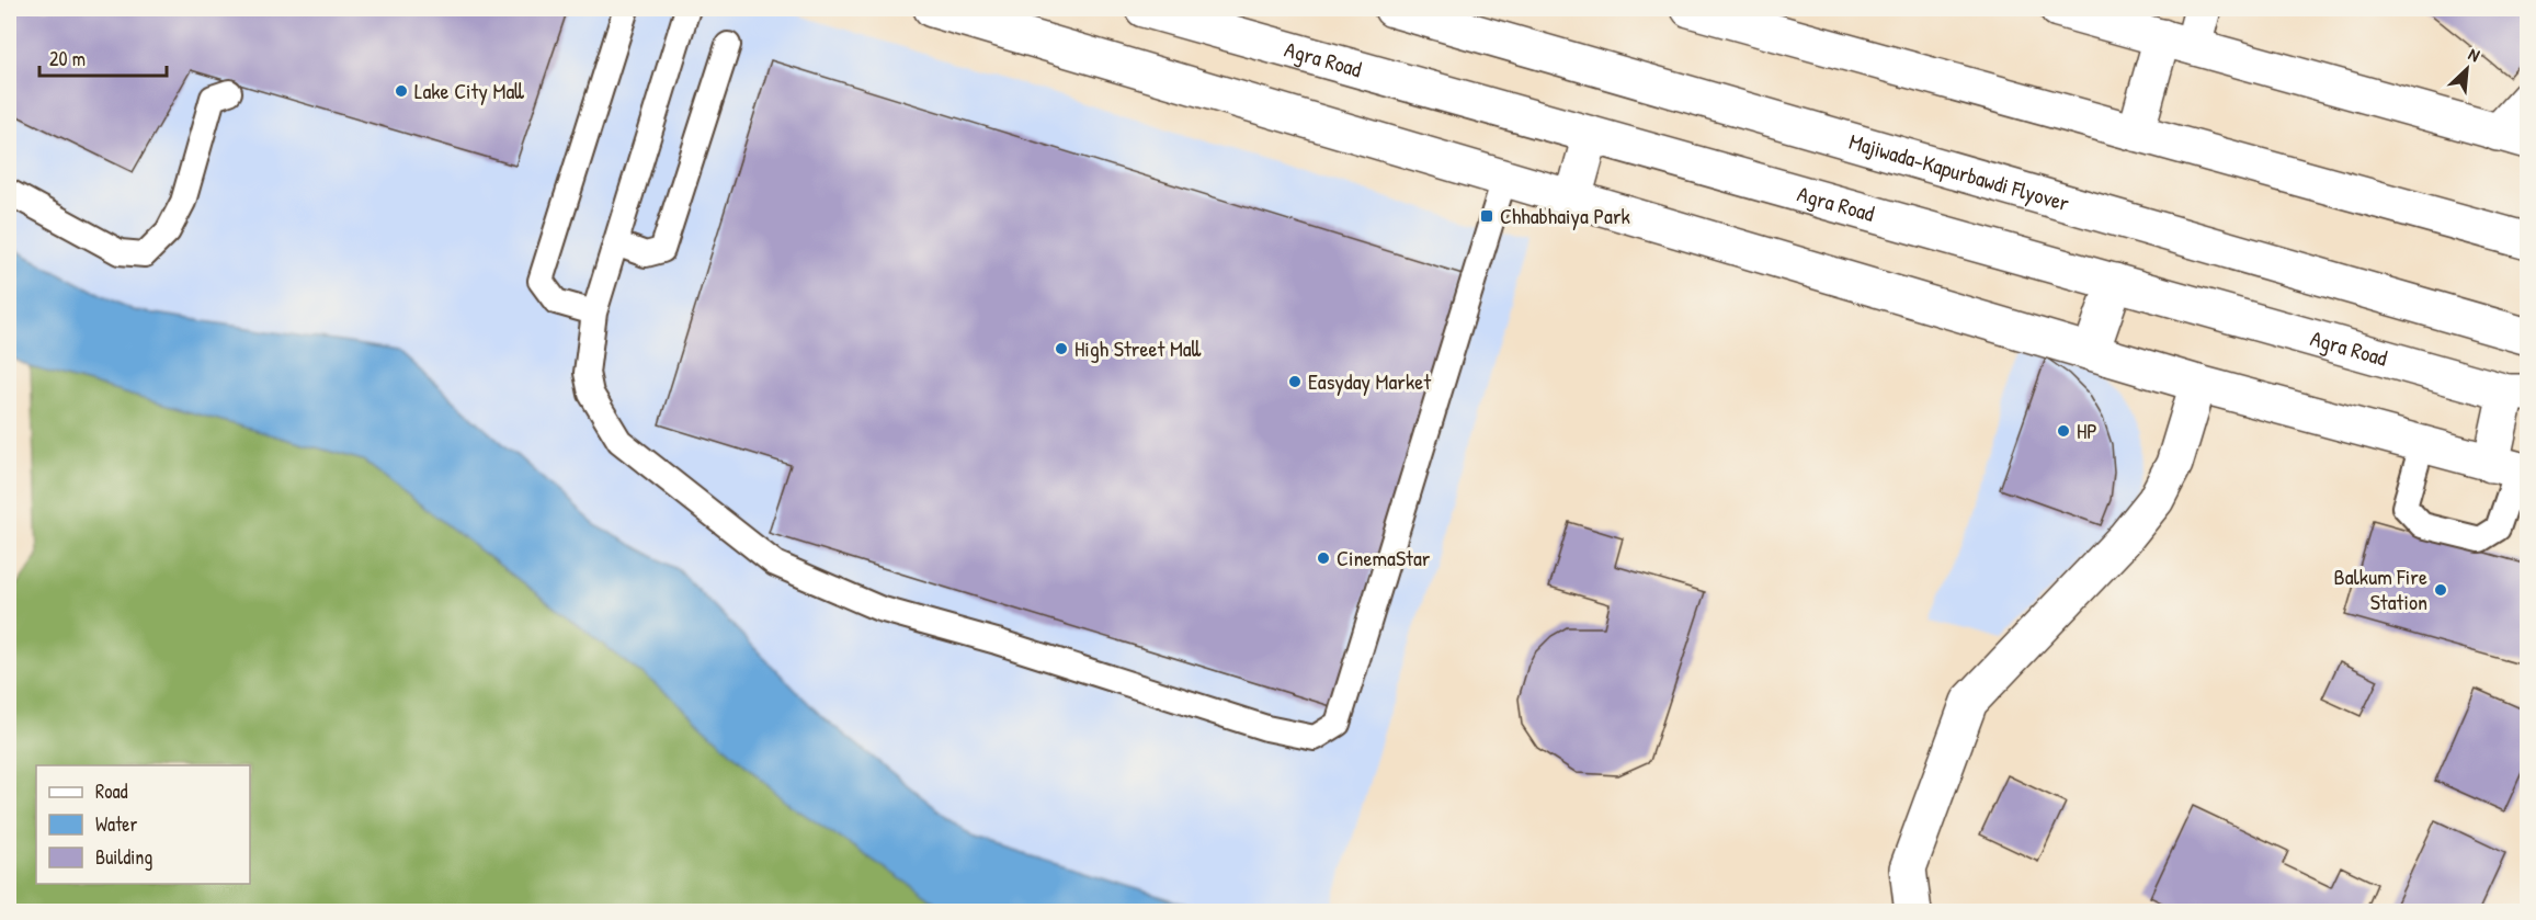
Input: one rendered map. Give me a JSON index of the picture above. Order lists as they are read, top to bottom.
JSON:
{
  "streets": {
    "main road": ["Agra Road", "Majiwada-Kapurbawdi Flyover"]
  },
  "places": {
    "other": [
      "Lake City Mall",
      "High Street Mall",
      "Easyday Market",
      "HP",
      "CinemaStar",
      "Balkum Fire Station"
    ],
    "transit": ["Chhabhaiya Park"]
  },
  "legend": ["Road", "Water", "Building"],
  "scale_bar": "20 m",
  "north": "top right"
}
